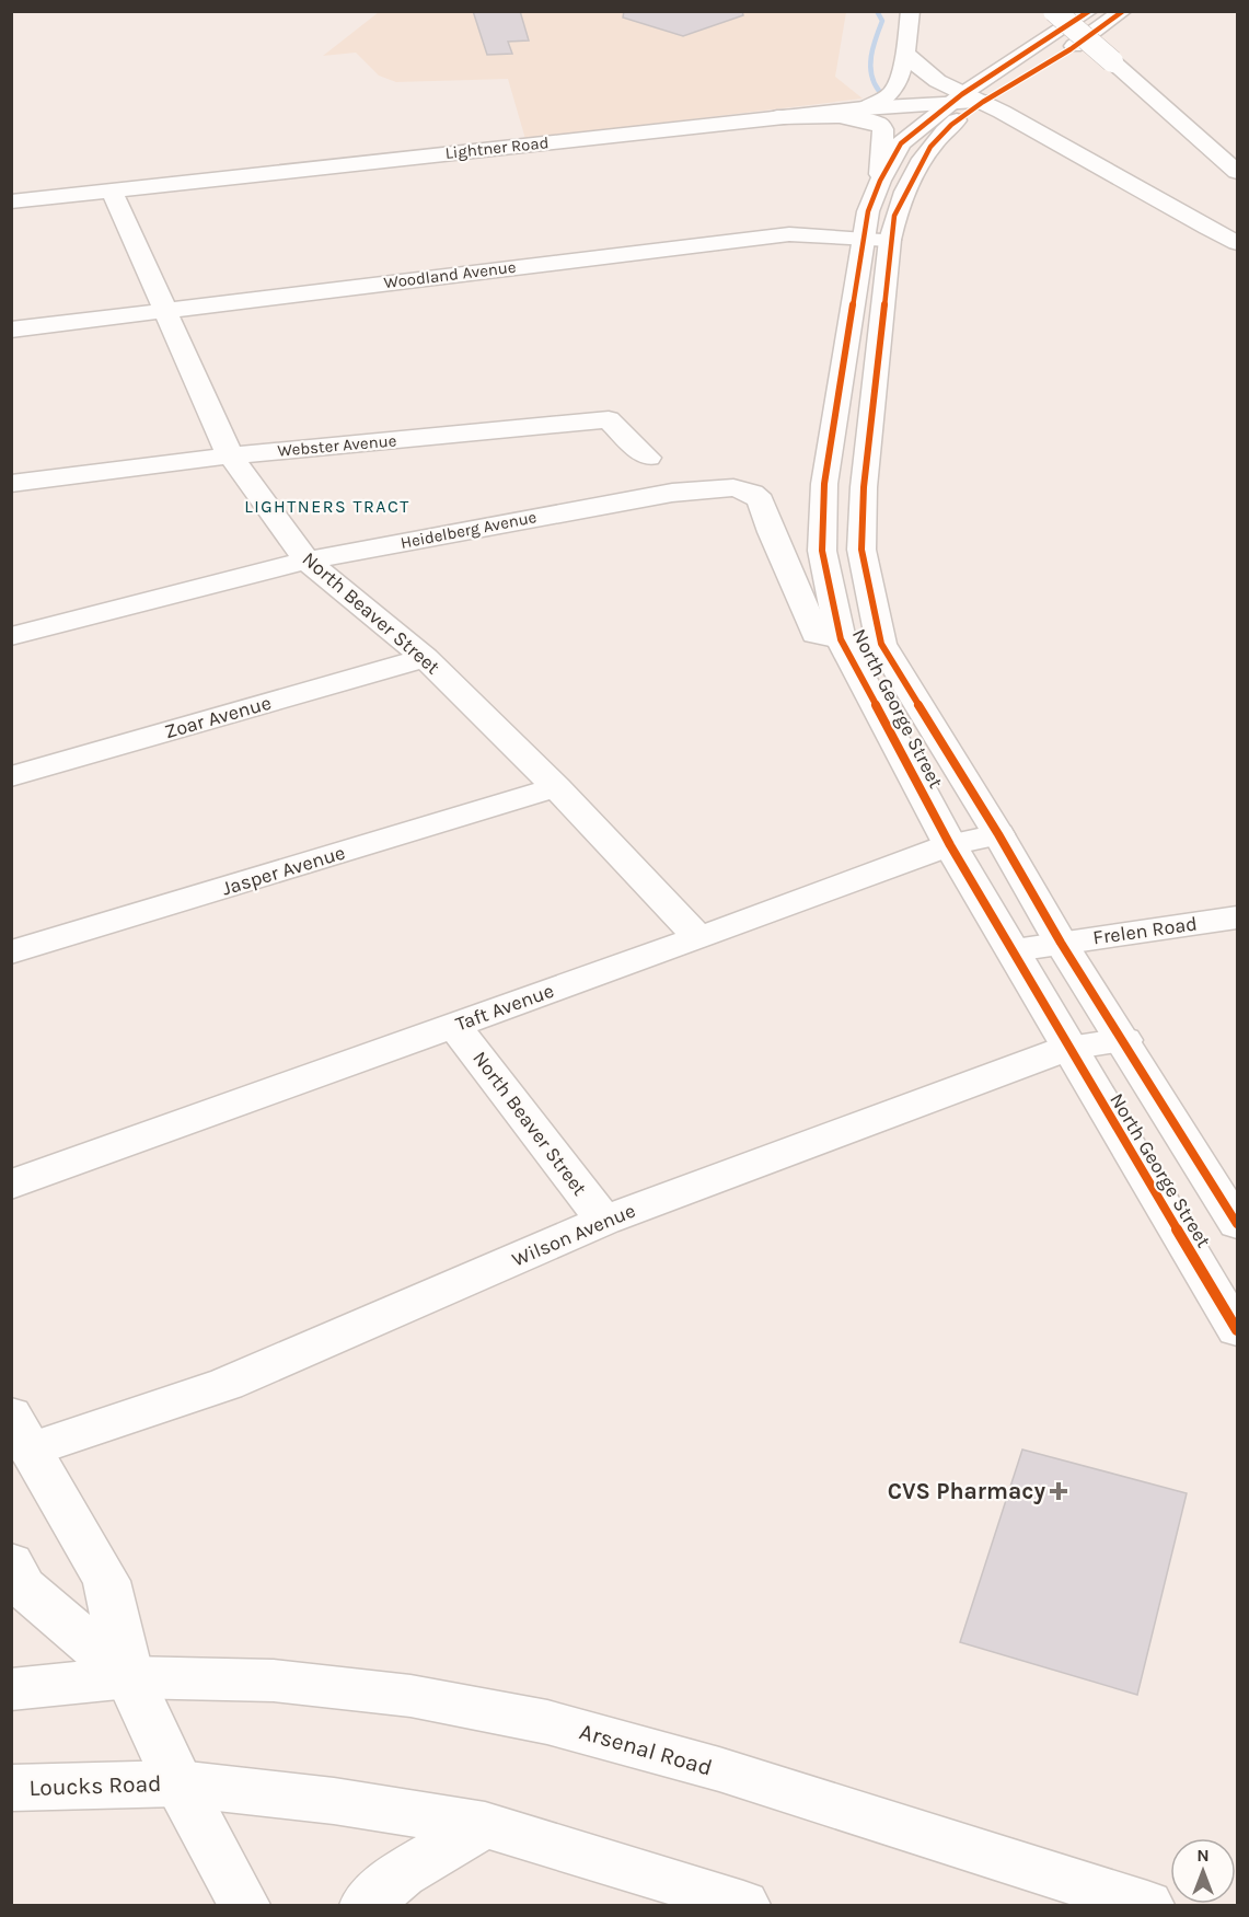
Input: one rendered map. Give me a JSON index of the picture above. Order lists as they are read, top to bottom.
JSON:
{
  "streets": {
    "main road": [
      "Lightner Road",
      "Woodland Avenue",
      "Webster Avenue",
      "Heidelberg Avenue",
      "North Beaver Street",
      "North George Street",
      "Zoar Avenue",
      "Jasper Avenue",
      "Frelen Road",
      "Taft Avenue",
      "Wilson Avenue",
      "Arsenal Road",
      "Loucks Road"
    ]
  },
  "crossings": [
    ["Lightner Road", "North Beaver Street"],
    ["Lightner Road", "North George Street"],
    ["Woodland Avenue", "North Beaver Street"],
    ["Woodland Avenue", "North George Street"],
    ["Webster Avenue", "North Beaver Street"],
    ["Heidelberg Avenue", "North Beaver Street"],
    ["Heidelberg Avenue", "North George Street"],
    ["North Beaver Street", "Zoar Avenue"],
    ["North Beaver Street", "Jasper Avenue"],
    ["North Beaver Street", "Taft Avenue"],
    ["North Beaver Street", "Wilson Avenue"],
    ["North George Street", "Frelen Road"],
    ["North George Street", "Taft Avenue"],
    ["North George Street", "Wilson Avenue"]
  ],
  "districts": ["LIGHTNERS TRACT"],
  "places": {
    "health": ["CVS Pharmacy"]
  },
  "north": "top"
}
